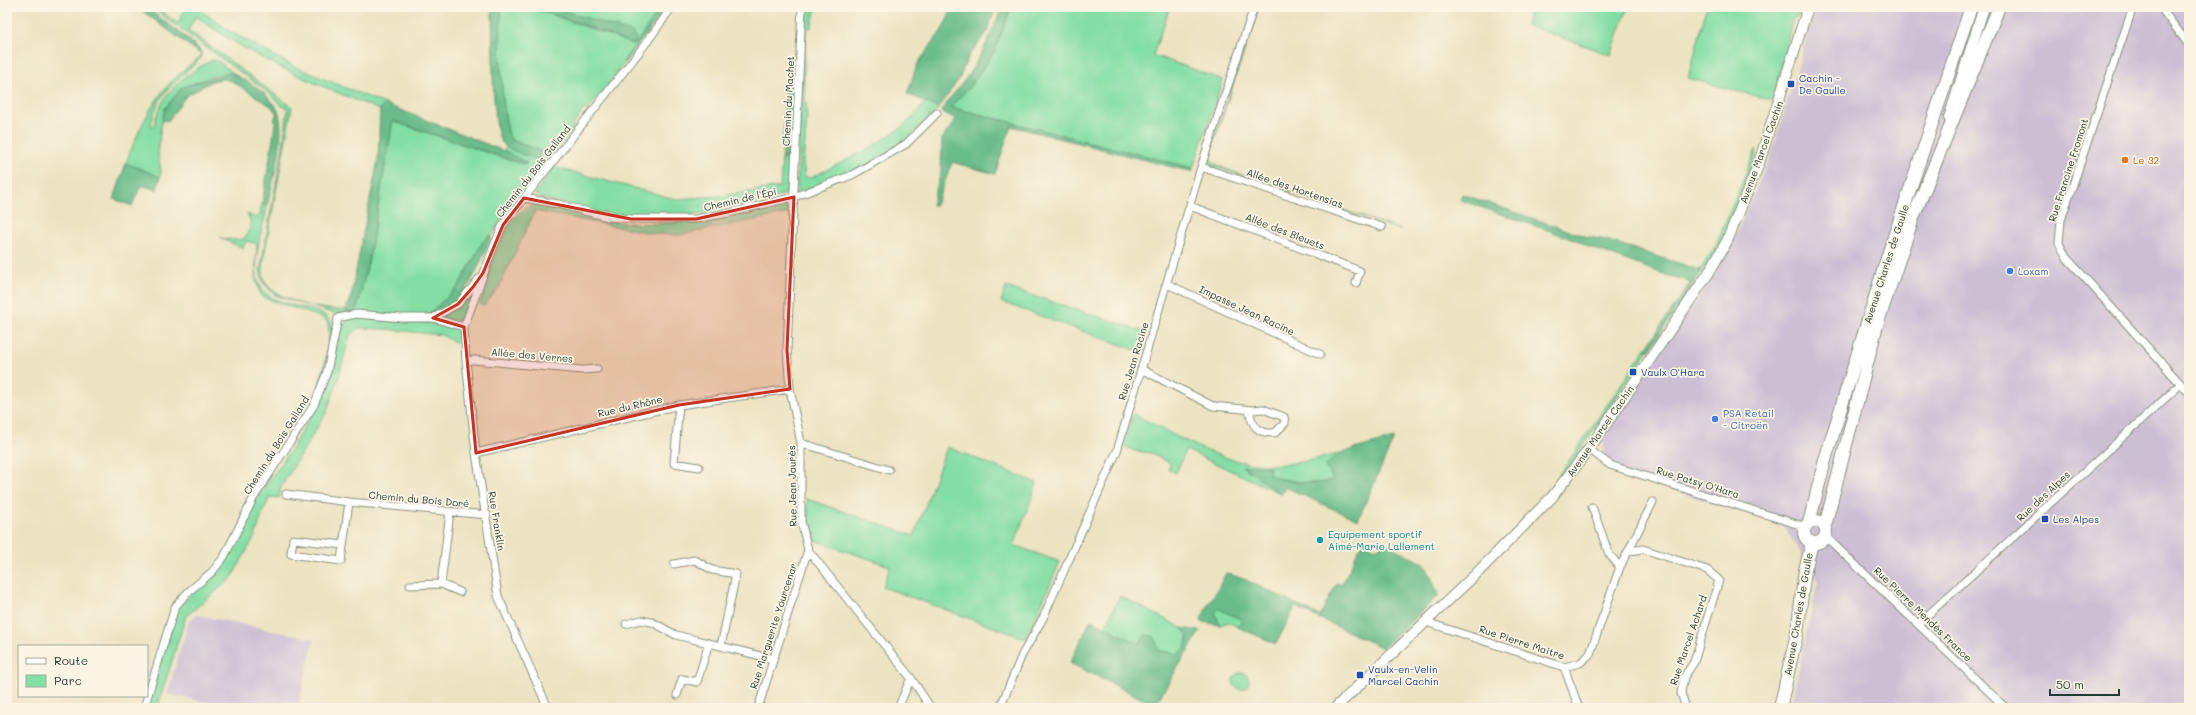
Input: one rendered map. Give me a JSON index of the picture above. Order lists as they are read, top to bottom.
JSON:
{
  "streets": {
    "main road": ["Avenue Charles de Gaulle"],
    "street": [
      "Chemin du Machet",
      "Avenue Marcel Cachin",
      "Rue Francine Fromont",
      "Chemin du Bois Galland",
      "Allée des Hortensias",
      "Chemin de l'Épi",
      "Allée des Bleuets",
      "Impasse Jean Racine",
      "Allée des Vernes",
      "Rue Jean Racine",
      "Rue du Rhône",
      "Rue Patsy O'Hara",
      "Rue Jean Jaurès",
      "Rue des Alpes",
      "Chemin du Bois Doré",
      "Rue Franklin",
      "Rue Pierre Mendès France",
      "Rue Marguerite Yourcenar",
      "Rue Marcel Achard",
      "Rue Pierre Maitre"
    ]
  },
  "crossings": [
    ["Chemin du Machet", "Chemin de l'Épi"],
    ["Chemin du Machet", "Rue Jean Jaurès"],
    ["Avenue Marcel Cachin", "Rue Patsy O'Hara"],
    ["Avenue Marcel Cachin", "Rue Pierre Maitre"],
    ["Rue Francine Fromont", "Rue des Alpes"],
    ["Chemin du Bois Galland", "Chemin de l'Épi"],
    ["Chemin du Bois Galland", "Rue Franklin"],
    ["Allée des Hortensias", "Rue Jean Racine"],
    ["Chemin de l'Épi", "Rue Jean Jaurès"],
    ["Allée des Bleuets", "Rue Jean Racine"],
    ["Avenue Charles de Gaulle", "Rue Patsy O'Hara"],
    ["Avenue Charles de Gaulle", "Rue Pierre Mendès France"],
    ["Impasse Jean Racine", "Rue Jean Racine"],
    ["Allée des Vernes", "Rue Franklin"],
    ["Rue du Rhône", "Rue Jean Jaurès"],
    ["Rue du Rhône", "Rue Franklin"],
    ["Rue Patsy O'Hara", "Rue Pierre Mendès France"],
    ["Rue Jean Jaurès", "Rue Marguerite Yourcenar"],
    ["Rue des Alpes", "Rue Pierre Mendès France"],
    ["Chemin du Bois Doré", "Rue Franklin"],
    ["Rue Marcel Achard", "Rue Pierre Maitre"]
  ],
  "places": {
    "transit": [
      "Cachin - De Gaulle",
      "Vaulx O'Hara",
      "Les Alpes",
      "Vaulx-en-Velin Marcel Cachin"
    ],
    "other": [
      "Le 32",
      "Loxam",
      "PSA Retail - Citroën",
      "Equipement sportif Aimé-Marie Lallement"
    ]
  },
  "legend": ["Route", "Parc"],
  "scale_bar": "50 m"
}
